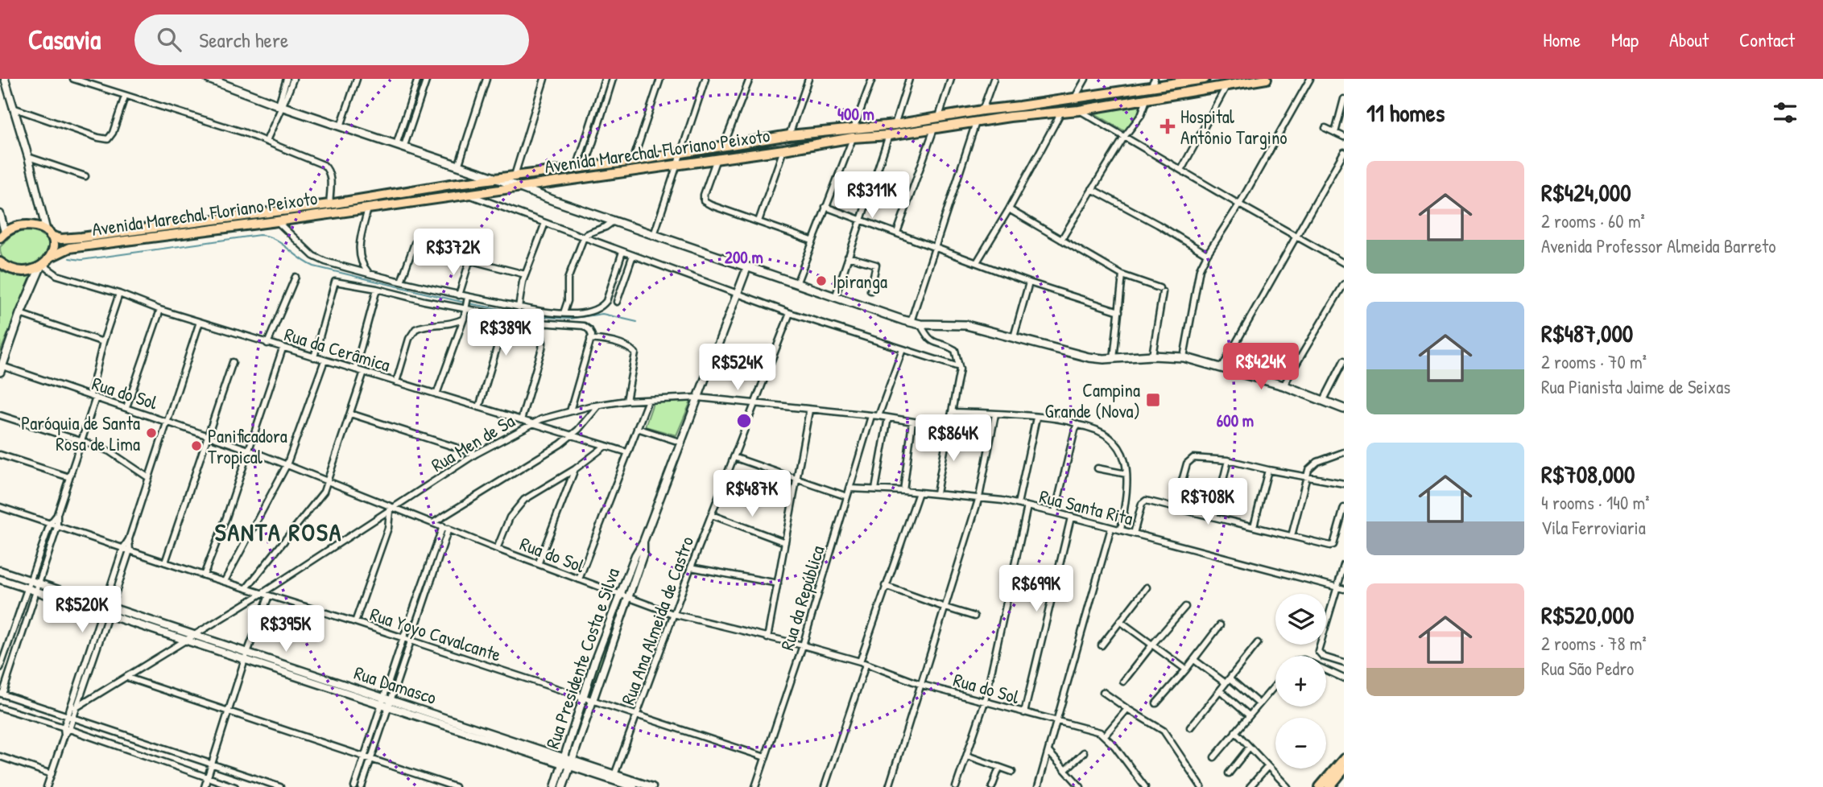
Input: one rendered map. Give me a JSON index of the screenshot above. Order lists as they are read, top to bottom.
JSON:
{
  "streets": {
    "main road": ["Avenida Marechal Floriano Peixoto"],
    "street": [
      "Rua da Cerâmica",
      "Rua do Sol",
      "Rua Men de Sa",
      "Rua Santa Rita",
      "Rua da República",
      "Rua Ana Almeida de Castro",
      "Rua Yoyo Cavalcante",
      "Rua Presidente Costa e Silva",
      "Rua Damasco"
    ]
  },
  "crossings": [
    ["Rua da Cerâmica", "Rua Men de Sa"],
    ["Rua do Sol", "Rua Men de Sa"],
    ["Rua do Sol", "Rua da República"],
    ["Rua do Sol", "Rua Ana Almeida de Castro"],
    ["Rua do Sol", "Rua Presidente Costa e Silva"],
    ["Rua Men de Sa", "Rua da República"],
    ["Rua Men de Sa", "Rua Ana Almeida de Castro"],
    ["Rua Men de Sa", "Rua Yoyo Cavalcante"],
    ["Rua Men de Sa", "Rua Presidente Costa e Silva"],
    ["Rua Men de Sa", "Rua Damasco"],
    ["Rua Santa Rita", "Rua da República"],
    ["Rua da República", "Rua Yoyo Cavalcante"],
    ["Rua Ana Almeida de Castro", "Rua Yoyo Cavalcante"],
    ["Rua Ana Almeida de Castro", "Rua Damasco"],
    ["Rua Yoyo Cavalcante", "Rua Presidente Costa e Silva"],
    ["Rua Presidente Costa e Silva", "Rua Damasco"]
  ],
  "districts": ["SANTA ROSA"],
  "places": {
    "health": ["Hospital Antônio Targino"],
    "other": ["Ipiranga", "Paróquia de Santa Rosa de Lima", "Panificadora Tropical"],
    "transit": ["Campina Grande (Nova)"]
  },
  "page": {
    "header": "Casavia",
    "search": "Search here",
    "nav": [
      "Home",
      "Map",
      "About",
      "Contact"
    ],
    "heading": "11 homes",
    "list": [
      {
        "name": "R$424,000",
        "note": "2 rooms · 60 m² · Avenida Professor Almeida Barreto"
      },
      {
        "name": "R$487,000",
        "note": "2 rooms · 70 m² · Rua Pianista Jaime de Seixas"
      },
      {
        "name": "R$708,000",
        "note": "4 rooms · 140 m² · Vila Ferroviaria"
      },
      {
        "name": "R$520,000",
        "note": "2 rooms · 78 m² · Rua São Pedro"
      }
    ],
    "price": [
      "R$311K",
      "R$372K",
      "R$389K",
      "R$424K",
      "R$524K",
      "R$864K",
      "R$487K",
      "R$708K",
      "R$699K",
      "R$520K",
      "R$395K"
    ],
    "map_buttons": ["+", "−"]
  },
  "rings": ["400 m", "200 m", "600 m"]
}
